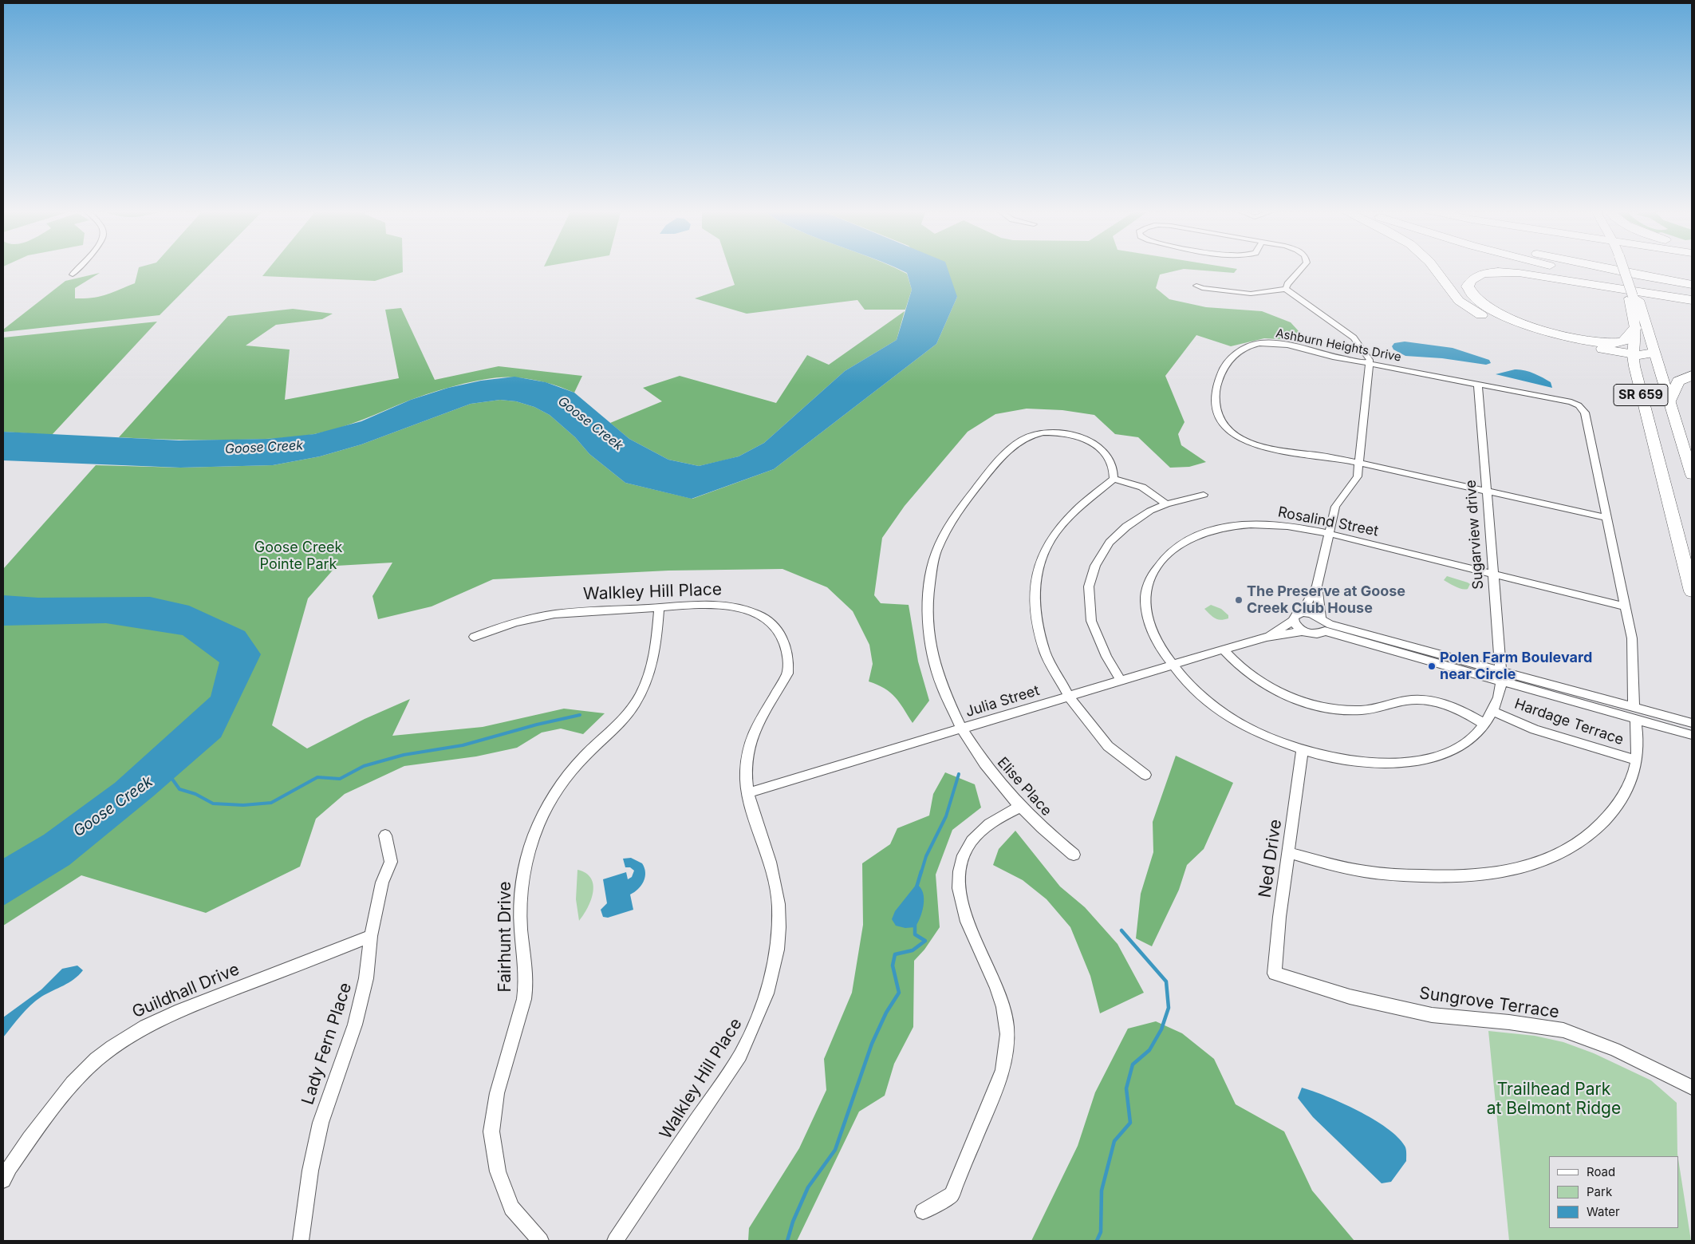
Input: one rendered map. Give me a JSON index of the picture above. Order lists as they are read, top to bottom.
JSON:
{
  "streets": {
    "main road": ["SR 659"],
    "street": [
      "Ashburn Heights Drive",
      "Rosalind Street",
      "Sugarview drive",
      "Walkley Hill Place",
      "Julia Street",
      "Hardage Terrace",
      "Elise Place",
      "Ned Drive",
      "Fairhunt Drive",
      "Guildhall Drive",
      "Sungrove Terrace",
      "Lady Fern Place"
    ]
  },
  "crossings": [
    ["Ashburn Heights Drive", "Rosalind Street"],
    ["Ashburn Heights Drive", "Sugarview drive"],
    ["Ashburn Heights Drive", "Hardage Terrace"],
    ["Ashburn Heights Drive", "Ned Drive"],
    ["Rosalind Street", "Sugarview drive"],
    ["Rosalind Street", "Julia Street"],
    ["Rosalind Street", "Hardage Terrace"],
    ["Rosalind Street", "Ned Drive"],
    ["Walkley Hill Place", "Julia Street"],
    ["Walkley Hill Place", "Fairhunt Drive"],
    ["Julia Street", "Elise Place"],
    ["Ned Drive", "Sungrove Terrace"],
    ["Guildhall Drive", "Lady Fern Place"]
  ],
  "water": ["Goose Creek"],
  "parks": ["Goose Creek Pointe Park", "Trailhead Park at Belmont Ridge"],
  "places": ["The Preserve at Goose Creek Club House", "Polen Farm Boulevard near Circle"],
  "legend": ["Road", "Park", "Water"]
}
